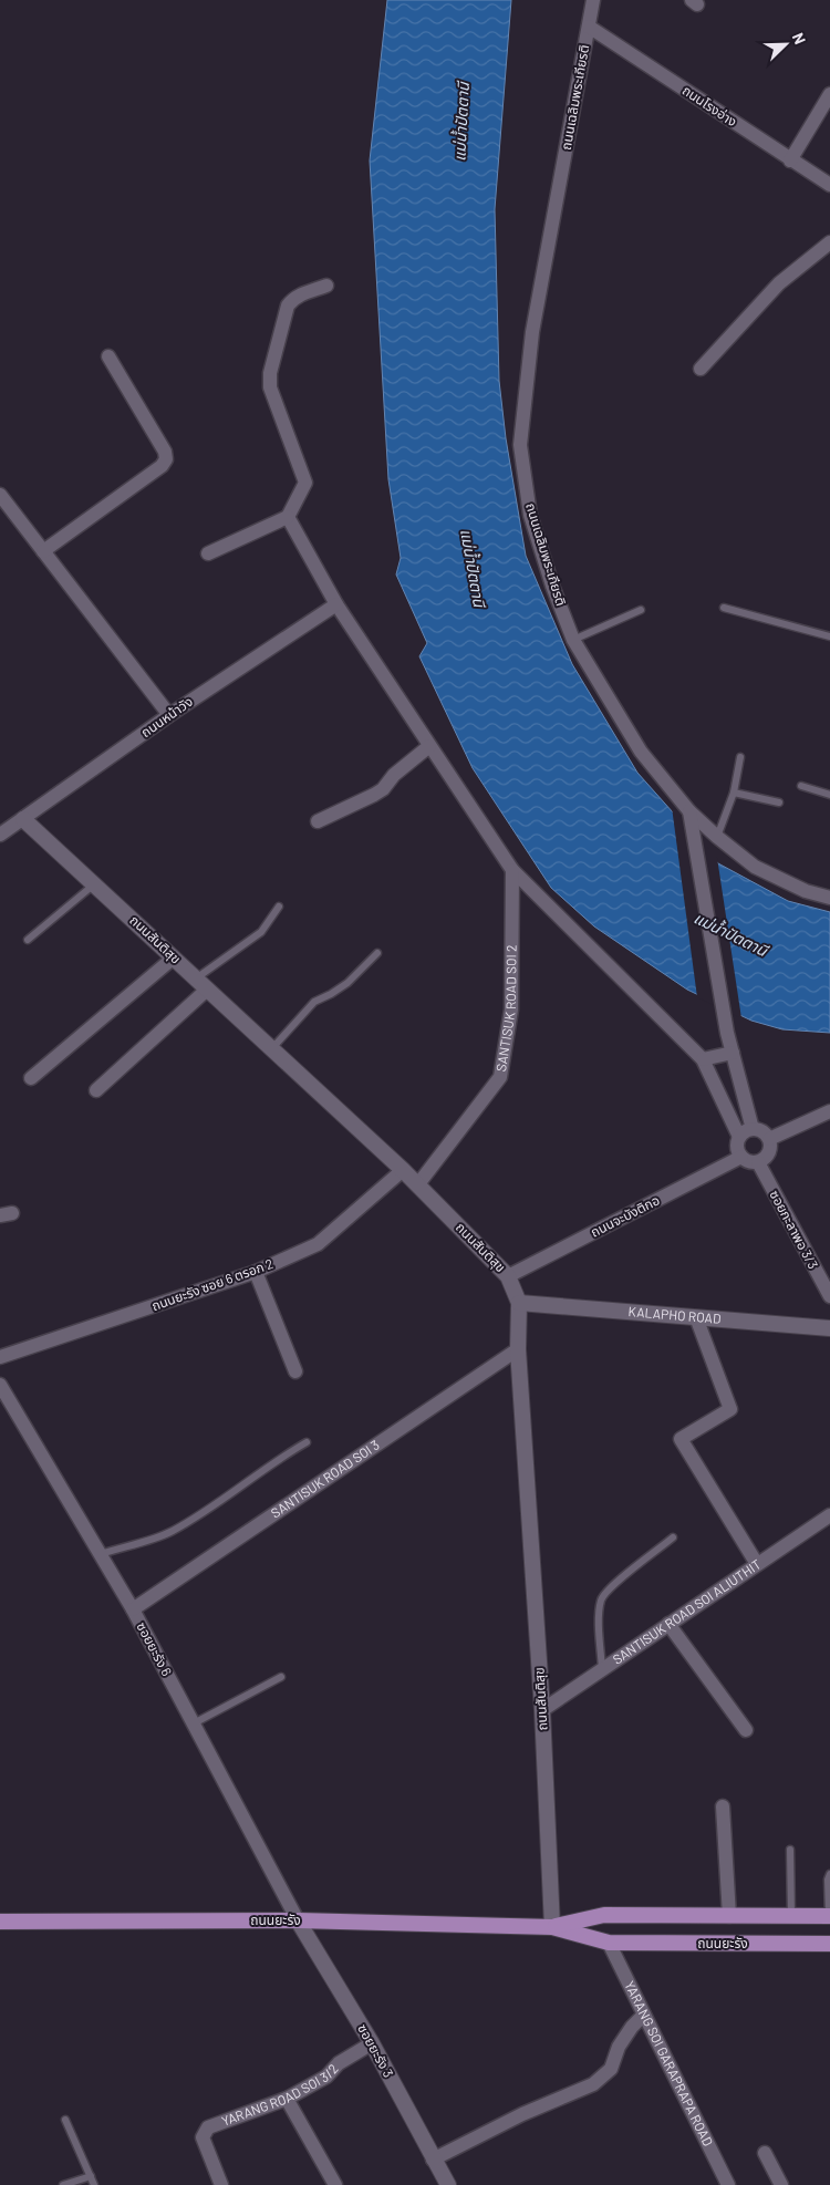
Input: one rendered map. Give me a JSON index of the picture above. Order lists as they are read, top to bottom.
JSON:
{
  "streets": {
    "main road": ["ถนนยะรัง"],
    "street": [
      "ถนนเฉลิมพระเกียรติ",
      "ถนนโรงอ่าง",
      "ถนนหน้าวัง",
      "ถนนสันติสุข",
      "SANTISUK ROAD SOI 2",
      "ถนนจะบังติกอ",
      "ซอยกะลาพอ 3/3",
      "ถนนยะรัง ซอย 6 ตรอก 2",
      "KALAPHO ROAD",
      "SANTISUK ROAD SOI 3",
      "SANTISUK ROAD SOI ALIUTHIT",
      "ซอยยะรัง 6",
      "ซอยยะรัง 3",
      "YARANG SOI GARAPRAPA ROAD",
      "YARANG ROAD SOI 3/2"
    ]
  },
  "crossings": [
    ["ถนนเฉลิมพระเกียรติ", "ถนนโรงอ่าง"],
    ["ถนนหน้าวัง", "ถนนสันติสุข"],
    ["ถนนสันติสุข", "SANTISUK ROAD SOI 2"],
    ["ถนนสันติสุข", "ถนนจะบังติกอ"],
    ["ถนนสันติสุข", "ถนนยะรัง ซอย 6 ตรอก 2"],
    ["ถนนสันติสุข", "KALAPHO ROAD"],
    ["ถนนสันติสุข", "SANTISUK ROAD SOI 3"],
    ["ถนนสันติสุข", "SANTISUK ROAD SOI ALIUTHIT"],
    ["ถนนสันติสุข", "ถนนยะรัง"],
    ["ถนนจะบังติกอ", "ซอยกะลาพอ 3/3"],
    ["SANTISUK ROAD SOI 3", "ซอยยะรัง 6"],
    ["ซอยยะรัง 6", "ถนนยะรัง"],
    ["ซอยยะรัง 6", "ซอยยะรัง 3"],
    ["ถนนยะรัง", "ซอยยะรัง 3"],
    ["ถนนยะรัง", "YARANG SOI GARAPRAPA ROAD"],
    ["ซอยยะรัง 3", "YARANG ROAD SOI 3/2"]
  ],
  "water": ["แม่น้ำปัตตานี"],
  "north": "top right"
}
